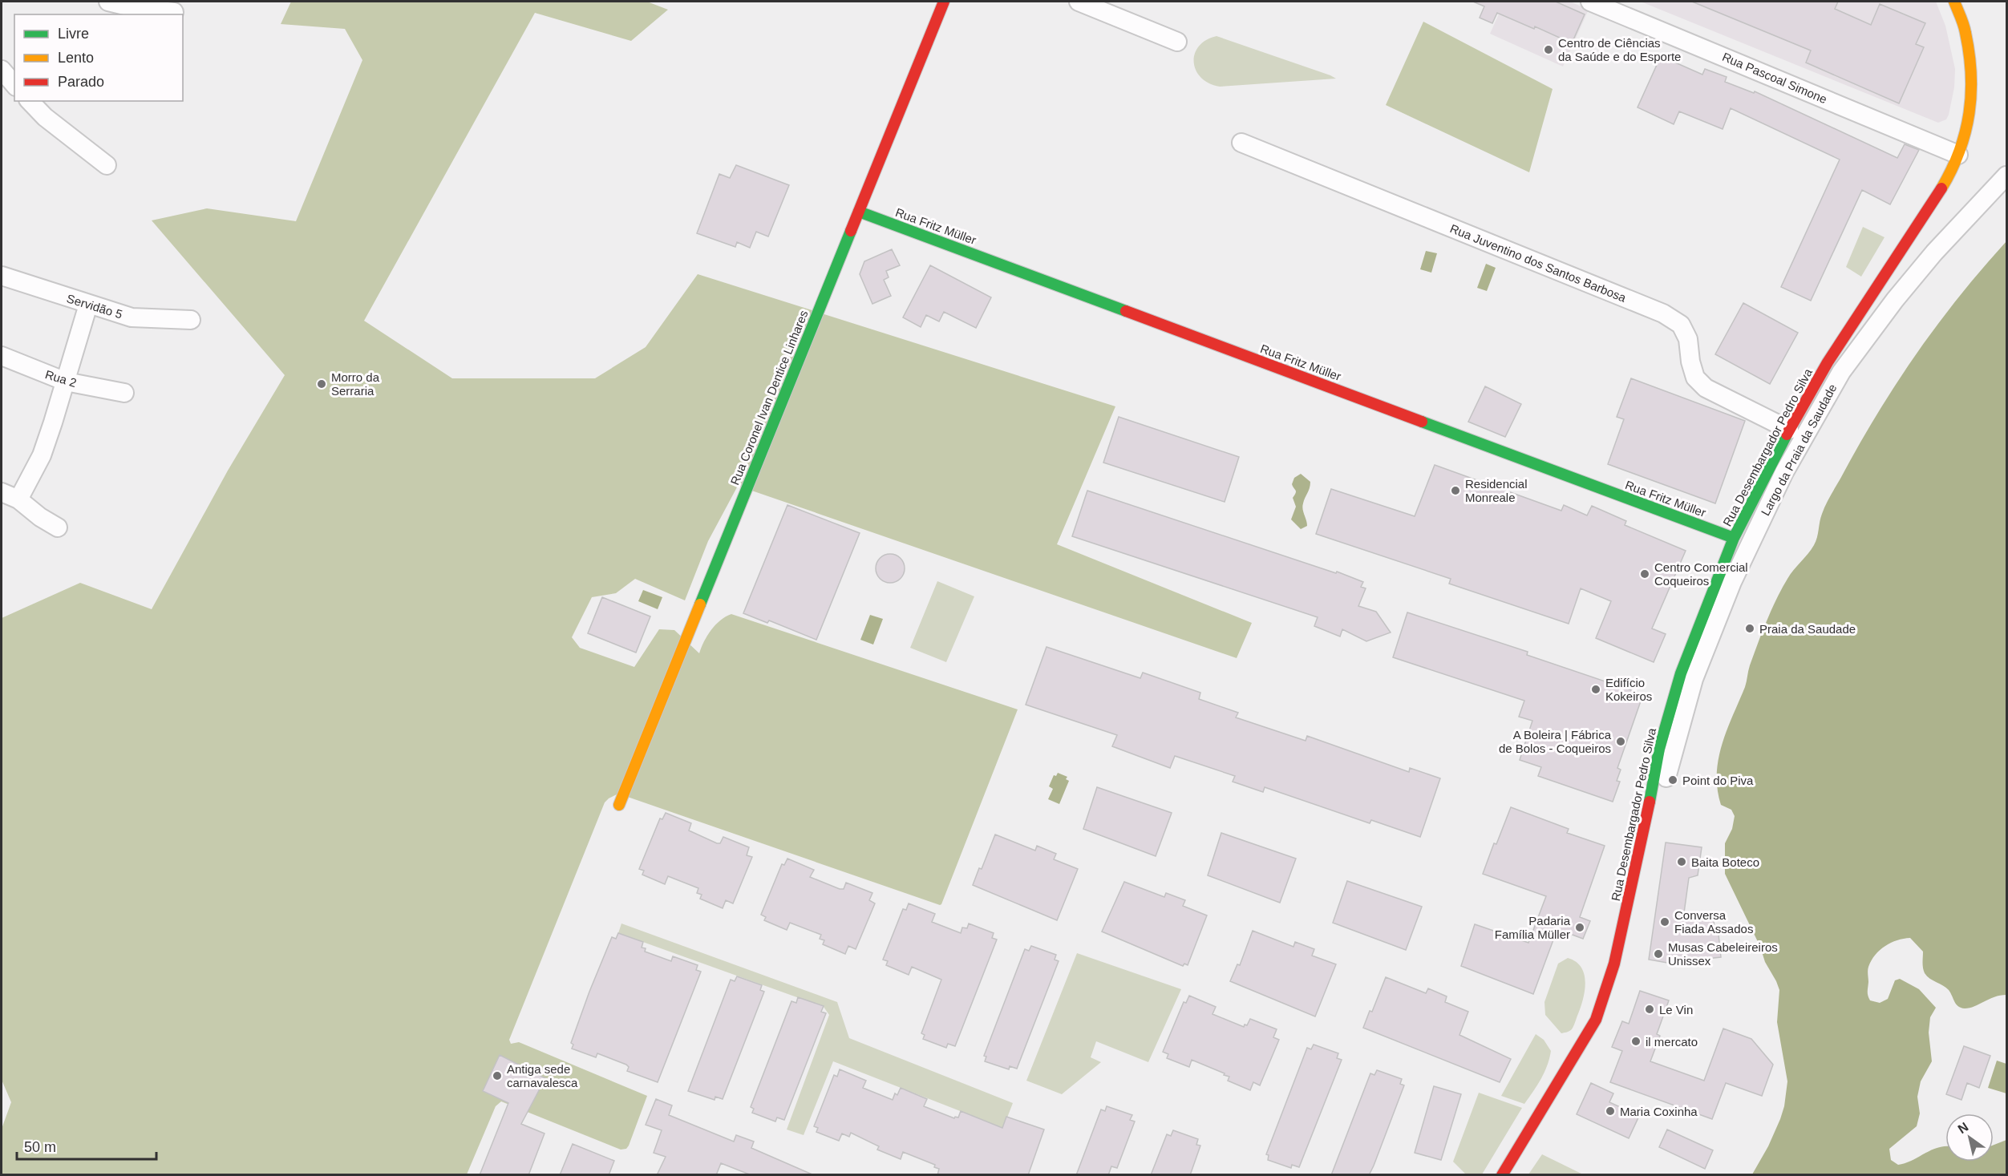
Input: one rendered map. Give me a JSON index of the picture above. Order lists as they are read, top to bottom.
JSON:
{
  "streets": {
    "street": [
      "Rua Pascoal Simone",
      "Rua Fritz Müller",
      "Rua Juventino dos Santos Barbosa",
      "Servidão 5",
      "Rua 2",
      "Rua Coronel Ivan Dentice Linhares",
      "Rua Desembargador Pedro Silva",
      "Largo da Praia da Saudade"
    ]
  },
  "crossings": [
    ["Rua Pascoal Simone", "Rua Desembargador Pedro Silva"],
    ["Rua Fritz Müller", "Rua Coronel Ivan Dentice Linhares"],
    ["Rua Fritz Müller", "Rua Desembargador Pedro Silva"],
    ["Rua Juventino dos Santos Barbosa", "Rua Desembargador Pedro Silva"]
  ],
  "places": [
    "Centro de Ciências da Saúde e do Esporte",
    "Morro da Serraria",
    "Residencial Monreale",
    "Centro Comercial Coqueiros",
    "Praia da Saudade",
    "Edifício Kokeiros",
    "A Boleira | Fábrica de Bolos - Coqueiros",
    "Point do Piva",
    "Baita Boteco",
    "Conversa Fiada Assados",
    "Padaria Família Müller",
    "Musas Cabeleireiros Unissex",
    "Le Vin",
    "il mercato",
    "Antiga sede carnavalesca",
    "Maria Coxinha"
  ],
  "legend": ["Livre", "Lento", "Parado"],
  "scale_bar": "50 m",
  "north": "top left"
}
